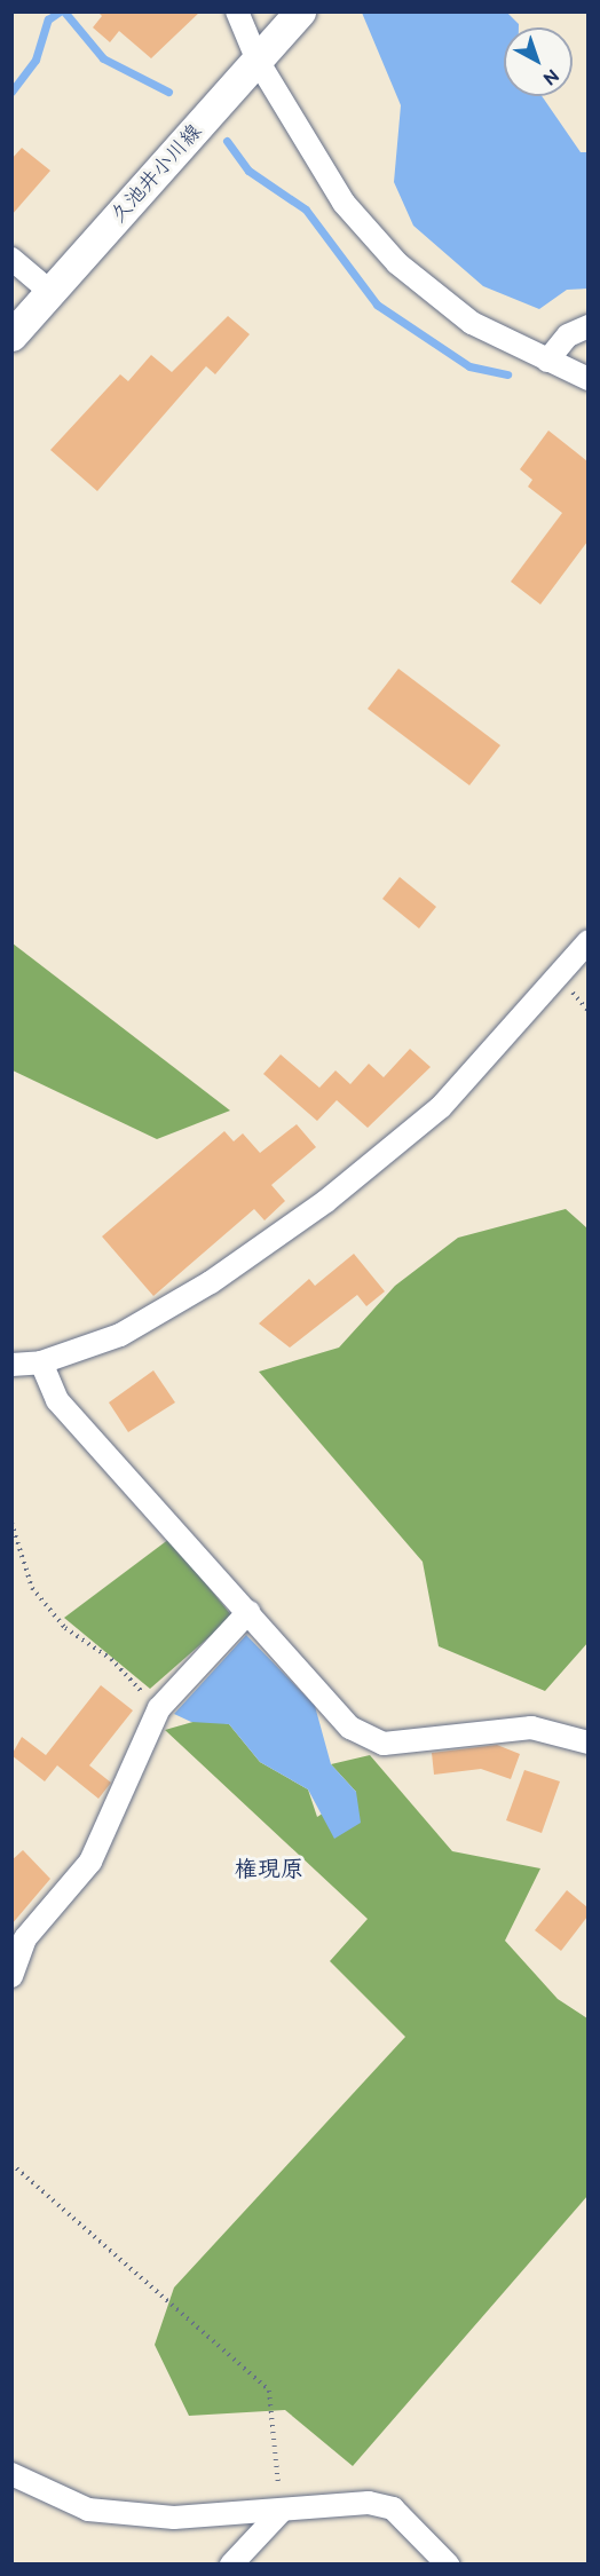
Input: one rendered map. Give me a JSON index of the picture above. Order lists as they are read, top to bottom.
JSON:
{
  "streets": {
    "street": ["久池井小川線"]
  },
  "districts": ["権現原"],
  "north": "bottom right"
}
